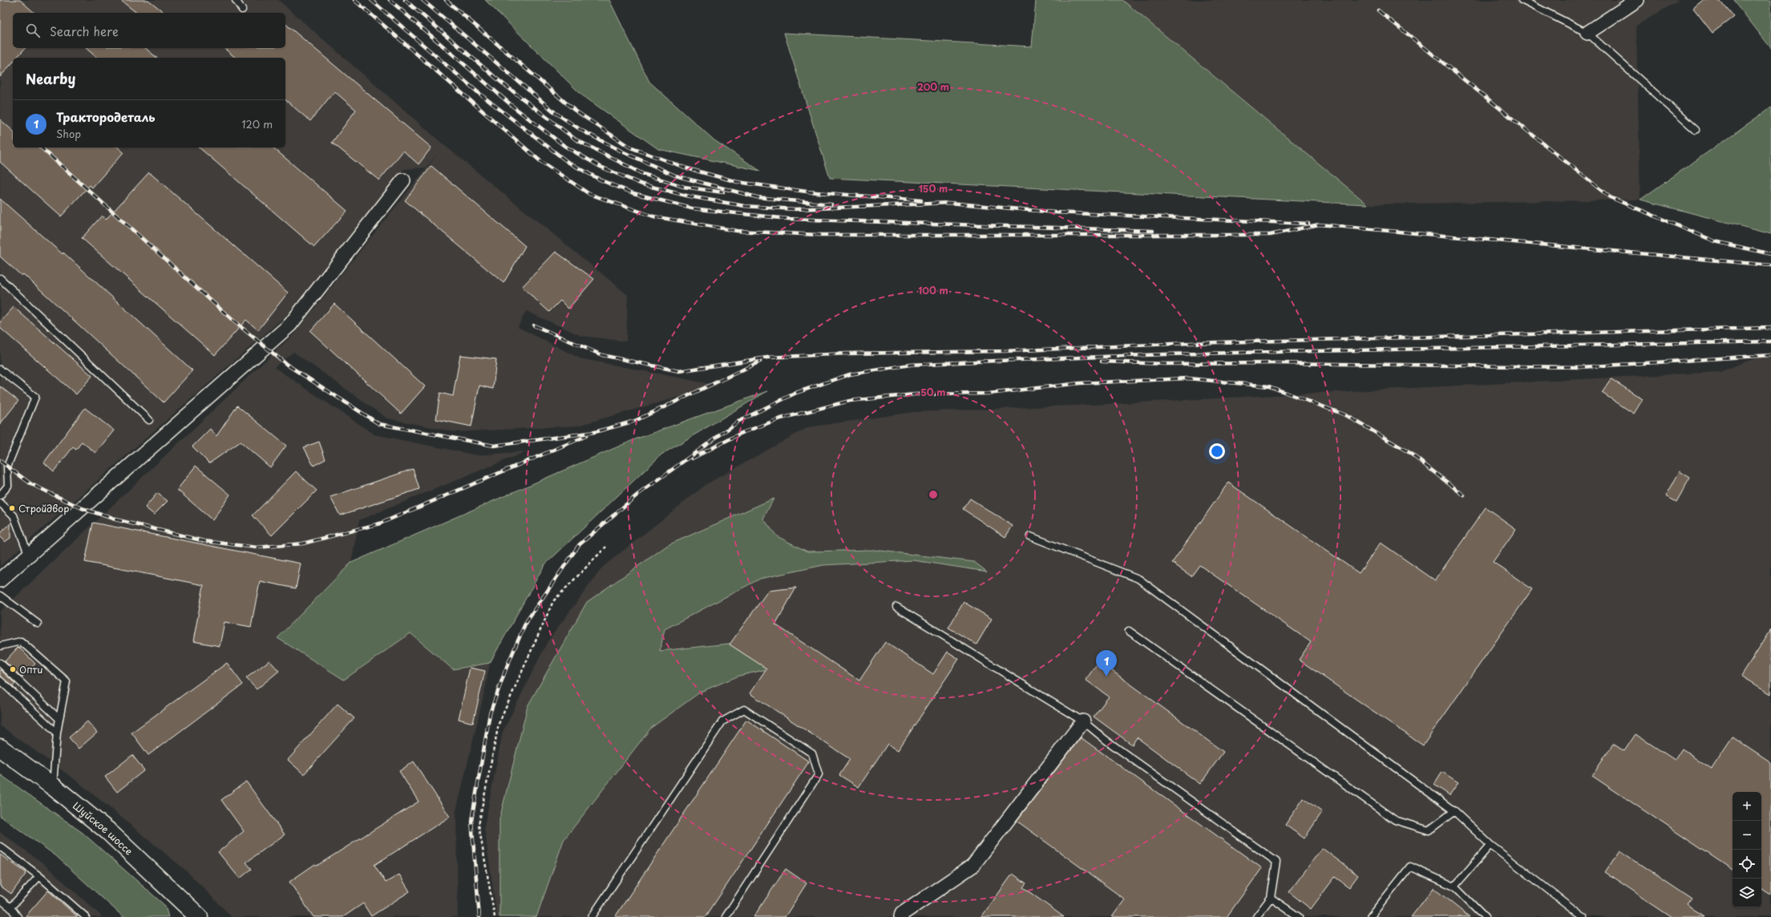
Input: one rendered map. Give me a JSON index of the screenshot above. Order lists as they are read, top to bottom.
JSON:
{
  "streets": {
    "main road": ["Шуйское шоссе"]
  },
  "places": ["Стройдвор", "Опти"],
  "page": {
    "search": "Search here",
    "heading": "Nearby",
    "list": [
      {
        "mark": "1",
        "name": "Трактородеталь",
        "note": "Shop",
        "value": "120 m"
      }
    ],
    "pins": "1",
    "map_buttons": ["+", "−"]
  },
  "rings": [
    "200 m",
    "150 m",
    "100 m",
    "50 m"
  ]
}
